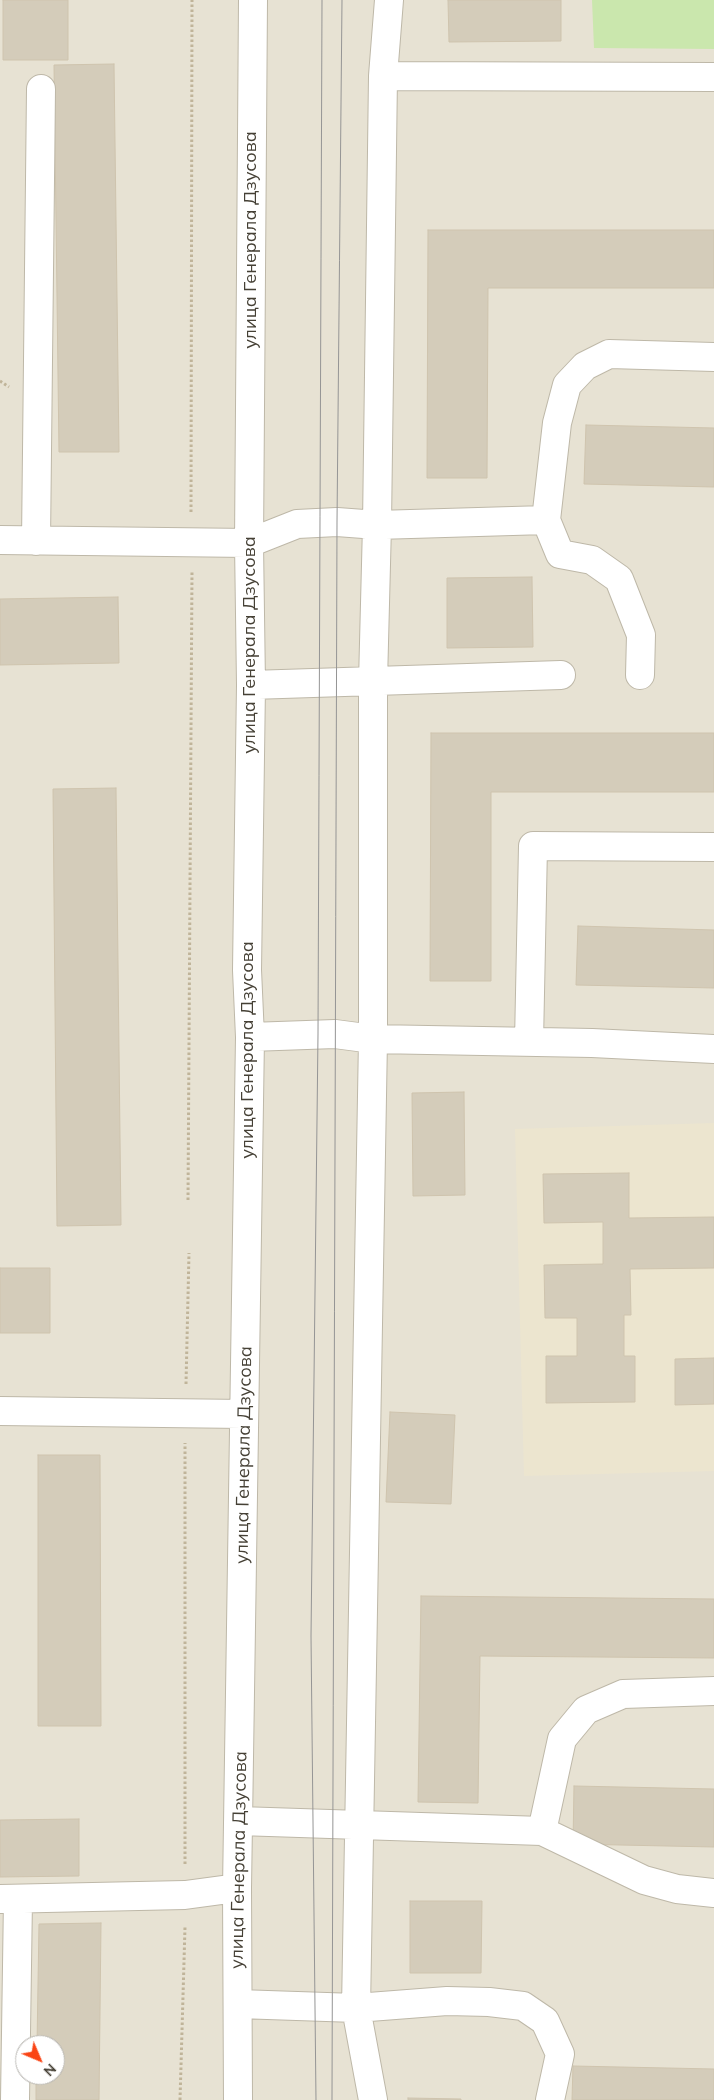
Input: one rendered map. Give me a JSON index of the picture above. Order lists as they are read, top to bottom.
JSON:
{
  "streets": {
    "street": ["улица Генерала Дзусова"]
  },
  "north": "bottom right"
}
